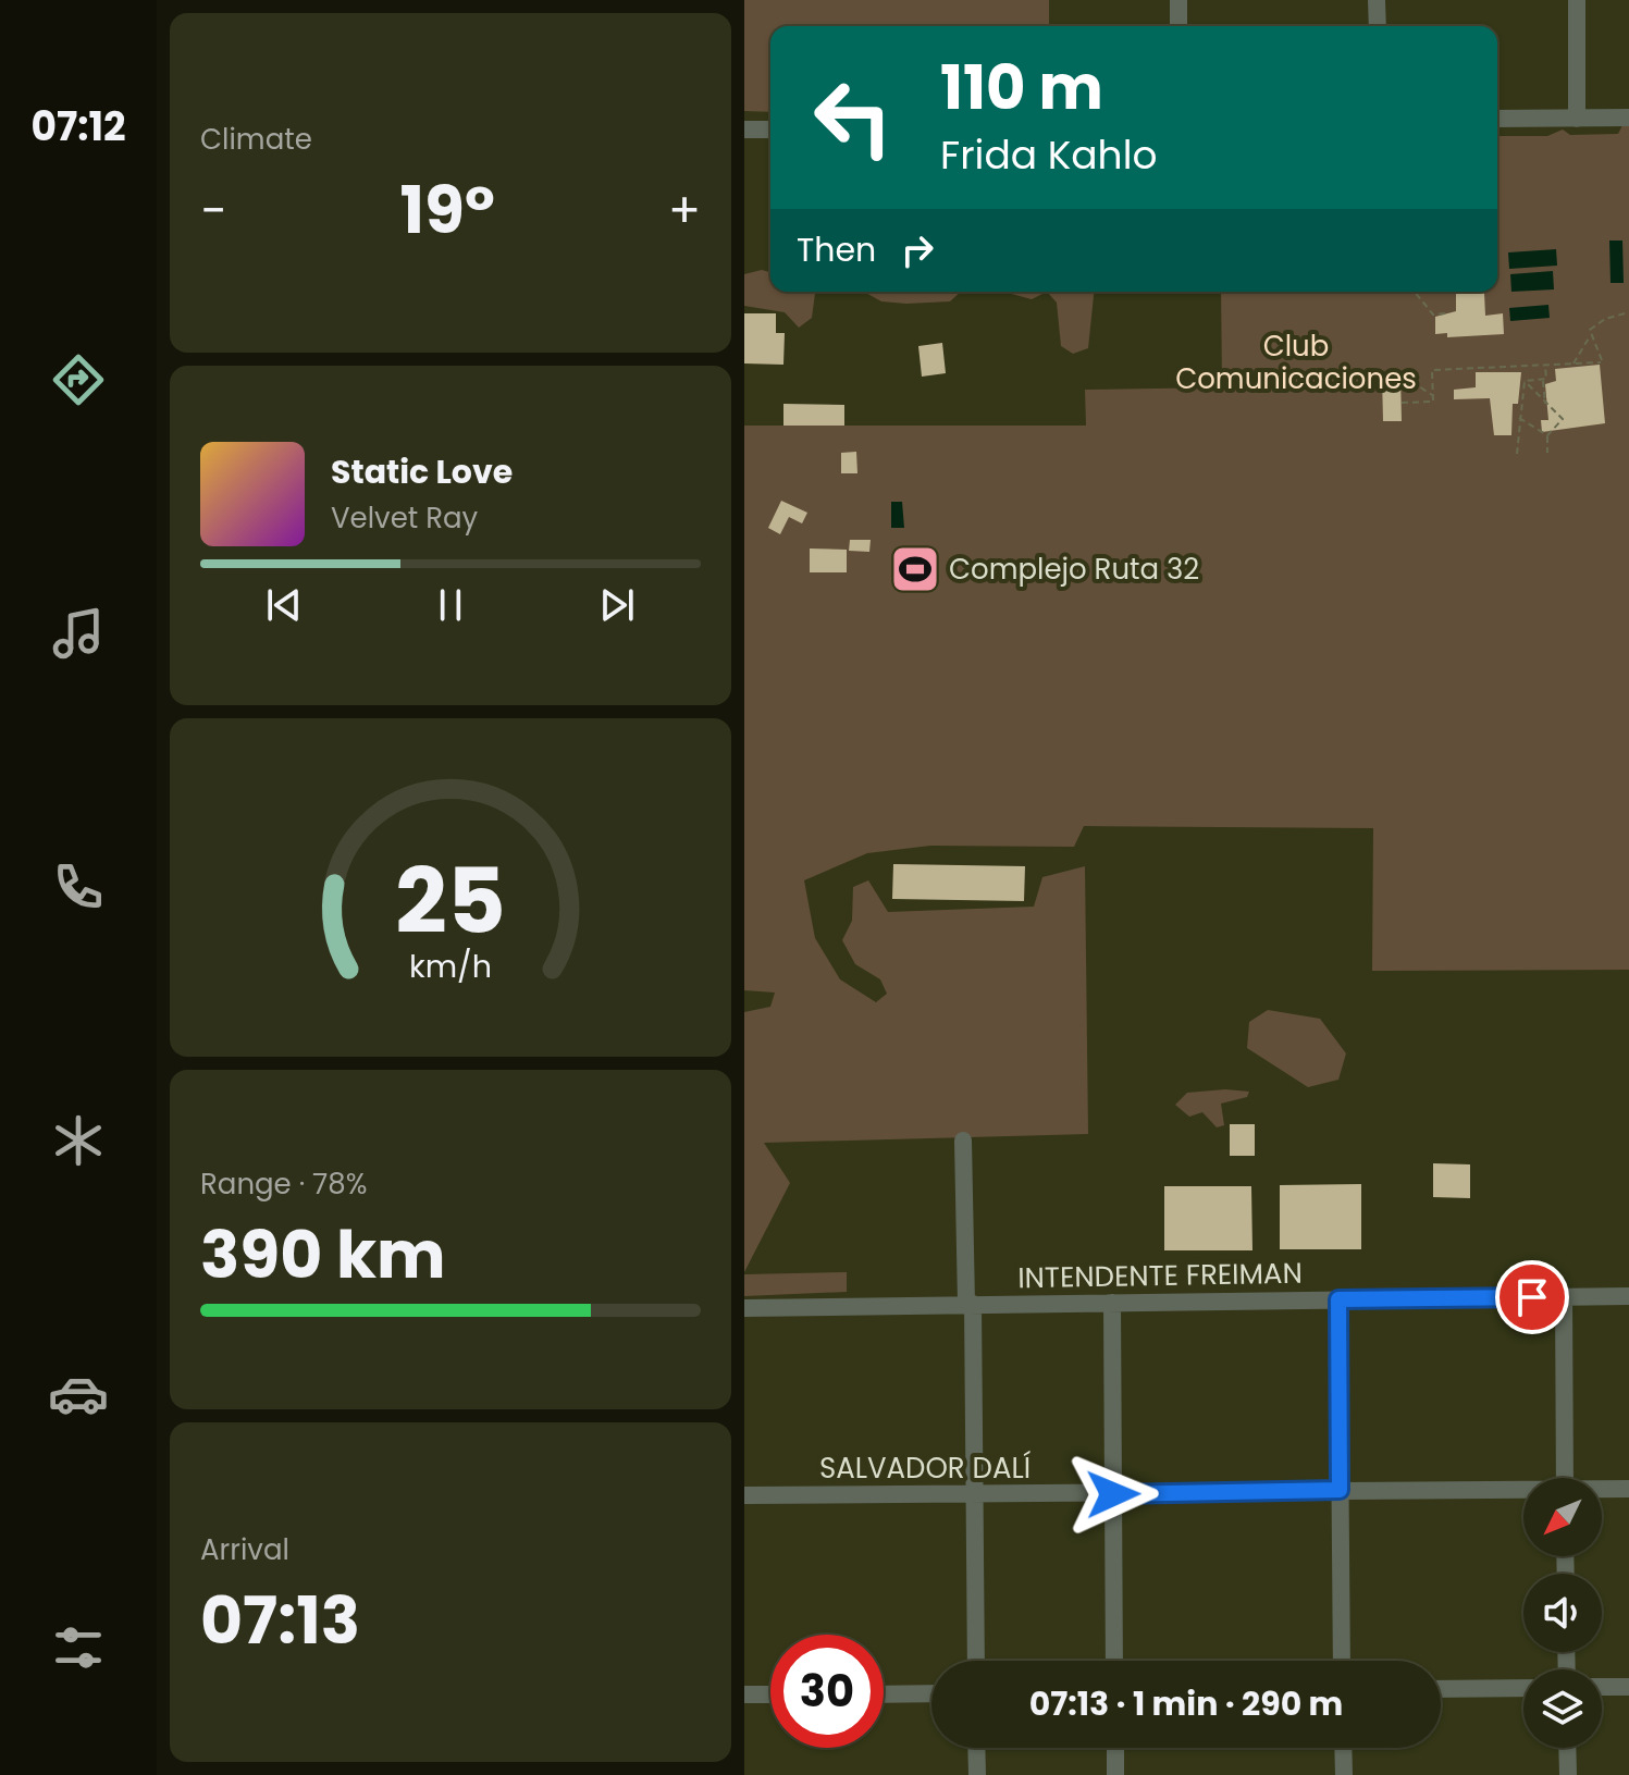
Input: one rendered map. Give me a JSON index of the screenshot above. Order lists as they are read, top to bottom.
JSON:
{
  "streets": {
    "street": ["INTENDENTE FREIMAN", "SALVADOR DALÍ"]
  },
  "parks": ["Club Comunicaciones"],
  "places": {
    "sports": ["Complejo Ruta 32"]
  },
  "north": "bottom left",
  "page": {
    "tabs": "07:12",
    "tile": [
      "Climate",
      ["Range · 78%", "390 km"],
      ["Arrival", "07:13"]
    ],
    "turn": ["110 m", "Frida Kahlo"],
    "heat": ["−", "19°", "+"],
    "then": "Then",
    "song": ["Static Love", "Velvet Ray"],
    "limit": "30",
    "trip": "07:13 · 1 min · 290 m",
    "gauge": ["25", "km/h"]
  }
}
